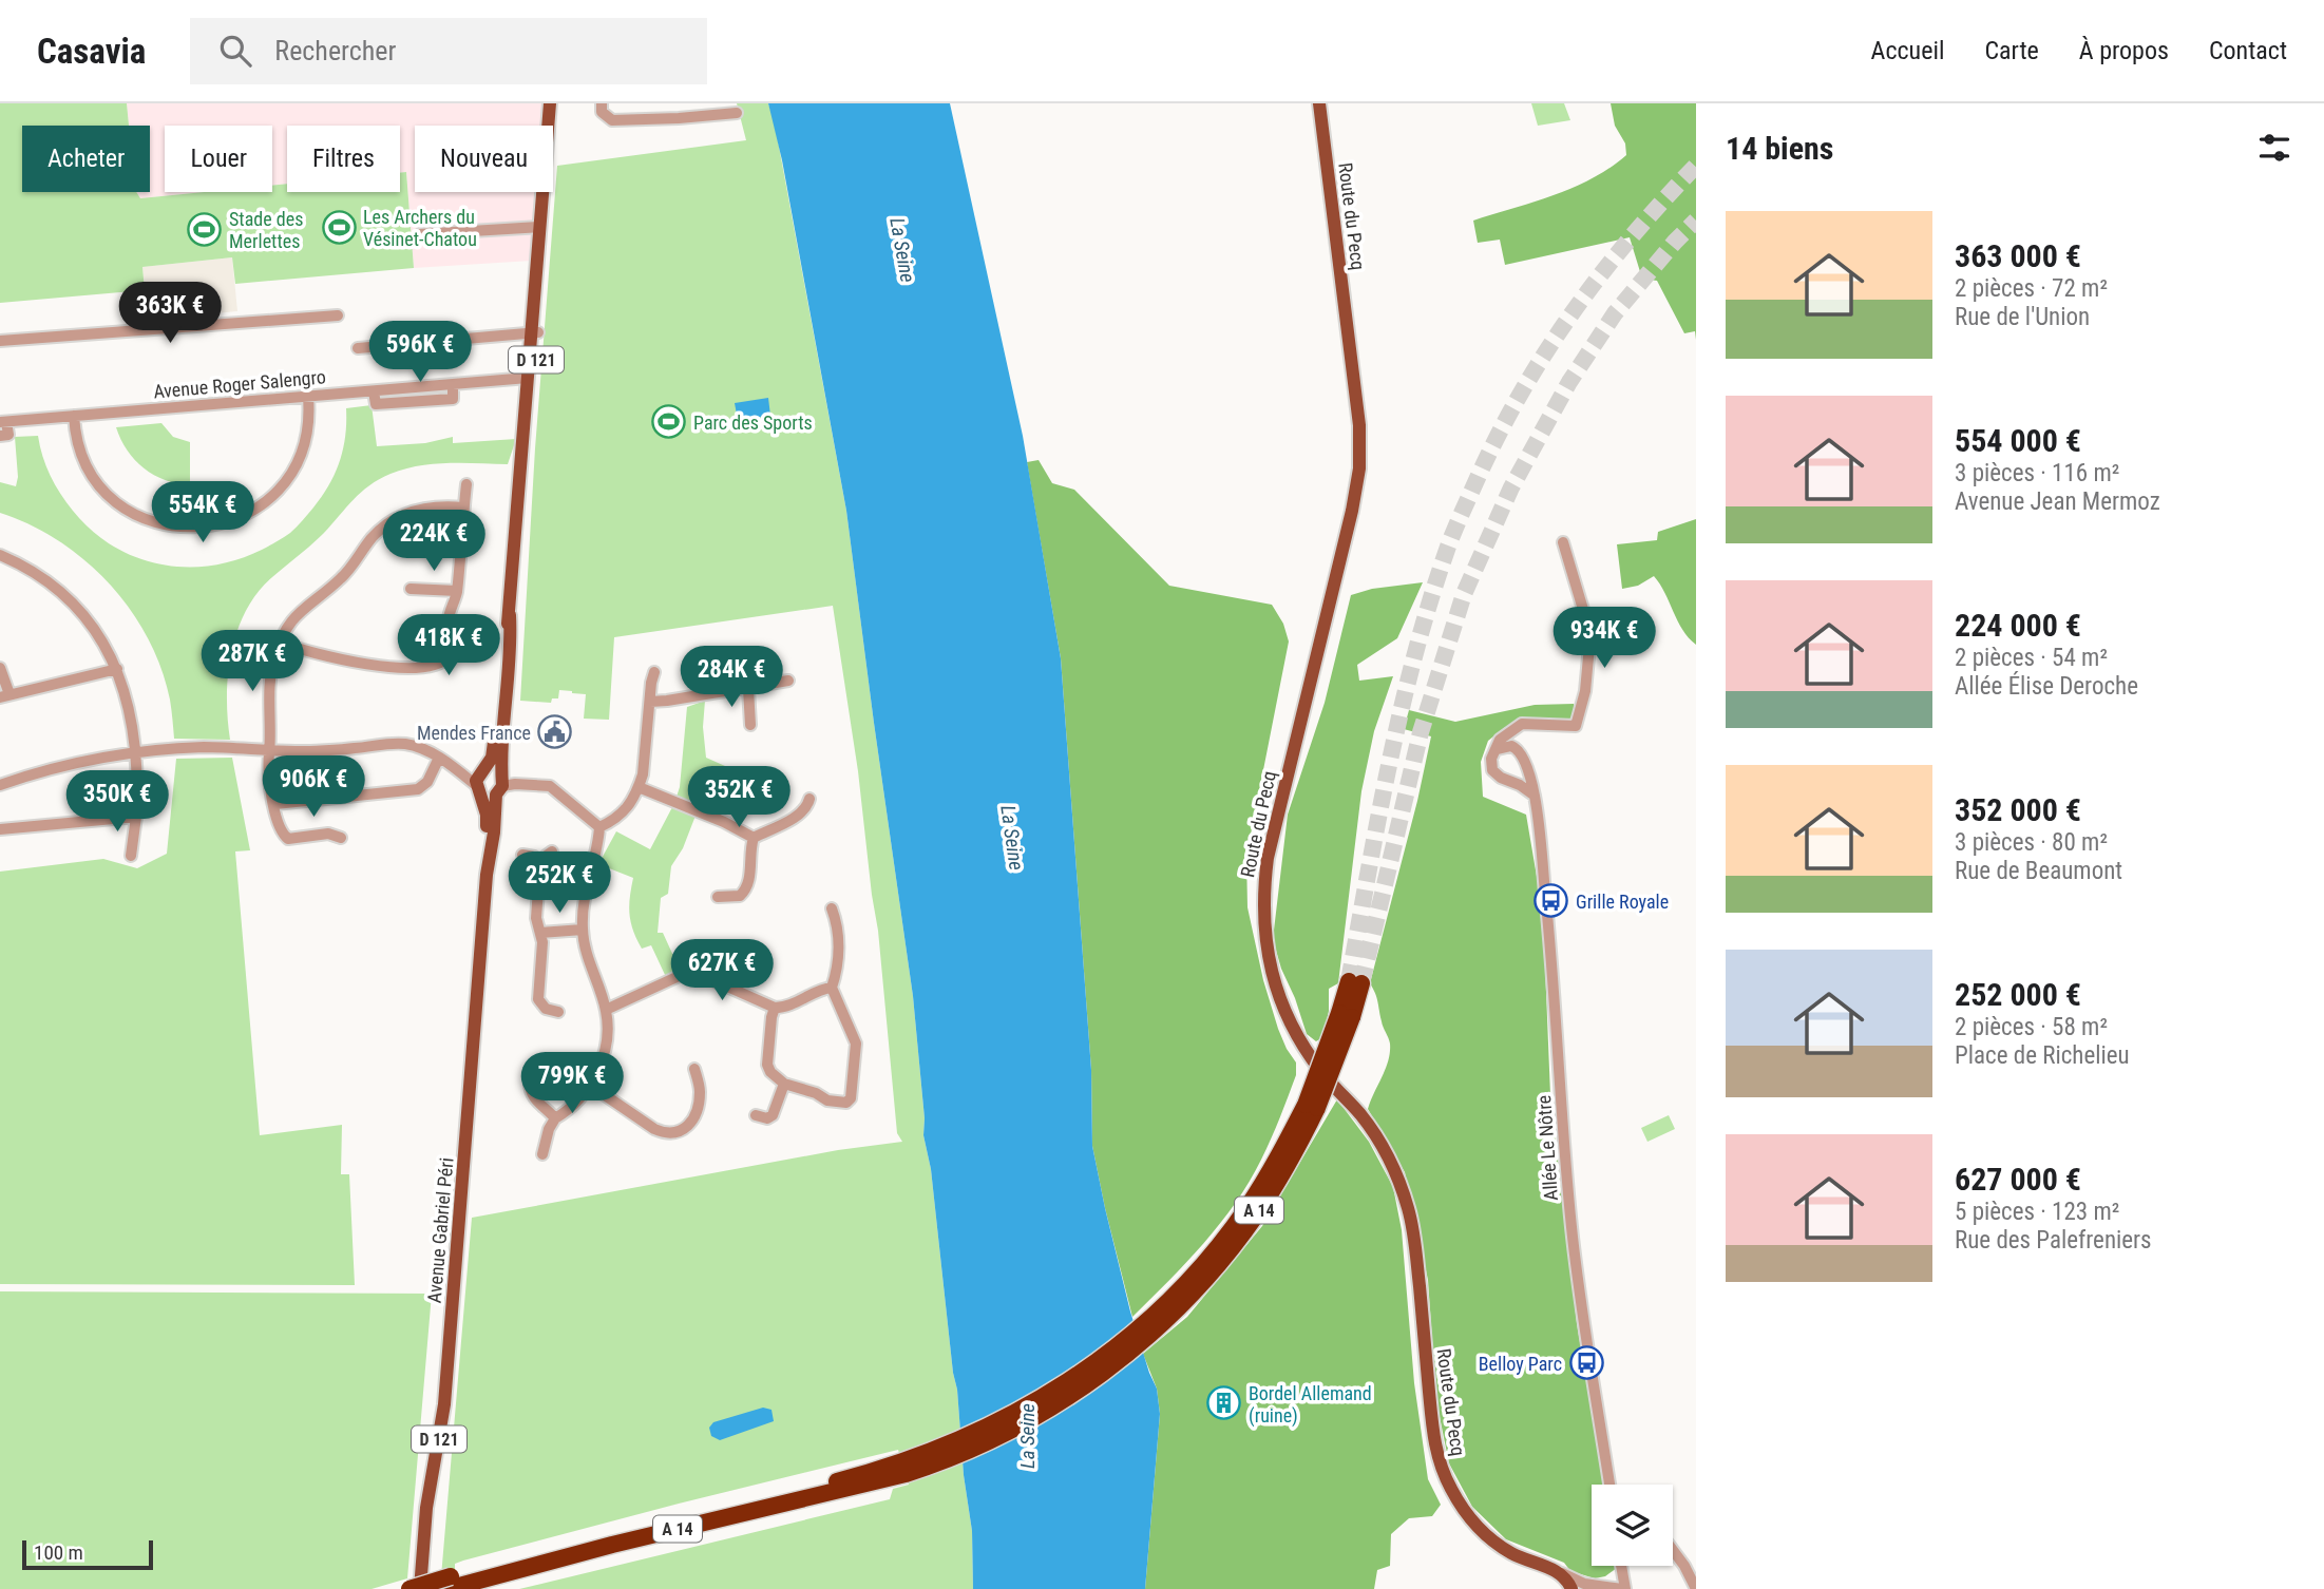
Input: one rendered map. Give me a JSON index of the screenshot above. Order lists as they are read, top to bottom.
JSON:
{
  "streets": {
    "highway": ["A 14"],
    "main road": ["Route du Pecq", "D 121", "Avenue Gabriel Péri"],
    "street": ["Avenue Roger Salengro", "Allée Le Nôtre"]
  },
  "crossings": [
    ["Avenue Roger Salengro", "Avenue Gabriel Péri"]
  ],
  "water": ["La Seine"],
  "places": {
    "sports": ["Les Archers du Vésinet-Chatou", "Stade des Merlettes", "Parc des Sports"],
    "public building": ["Mendes France"],
    "bus stop": ["Grille Royale", "Belloy Parc"],
    "building": ["Bordel Allemand (ruine)"]
  },
  "scale_bar": "100 m",
  "page": {
    "header": "Casavia",
    "search": "Rechercher",
    "nav": [
      "Accueil",
      "Carte",
      "À propos",
      "Contact"
    ],
    "heading": "14 biens",
    "chip": [
      "Acheter",
      "Louer",
      "Filtres",
      "Nouveau"
    ],
    "list": [
      {
        "name": "363 000 €",
        "note": "2 pièces · 72 m² · Rue de l'Union"
      },
      {
        "name": "554 000 €",
        "note": "3 pièces · 116 m² · Avenue Jean Mermoz"
      },
      {
        "name": "224 000 €",
        "note": "2 pièces · 54 m² · Allée Élise Deroche"
      },
      {
        "name": "352 000 €",
        "note": "3 pièces · 80 m² · Rue de Beaumont"
      },
      {
        "name": "252 000 €",
        "note": "2 pièces · 58 m² · Place de Richelieu"
      },
      {
        "name": "627 000 €",
        "note": "5 pièces · 123 m² · Rue des Palefreniers"
      }
    ],
    "price": [
      "363K €",
      "596K €",
      "554K €",
      "224K €",
      "934K €",
      "418K €",
      "287K €",
      "284K €",
      "906K €",
      "352K €",
      "350K €",
      "252K €",
      "627K €",
      "799K €"
    ],
    "scale": "100 m"
  }
}
